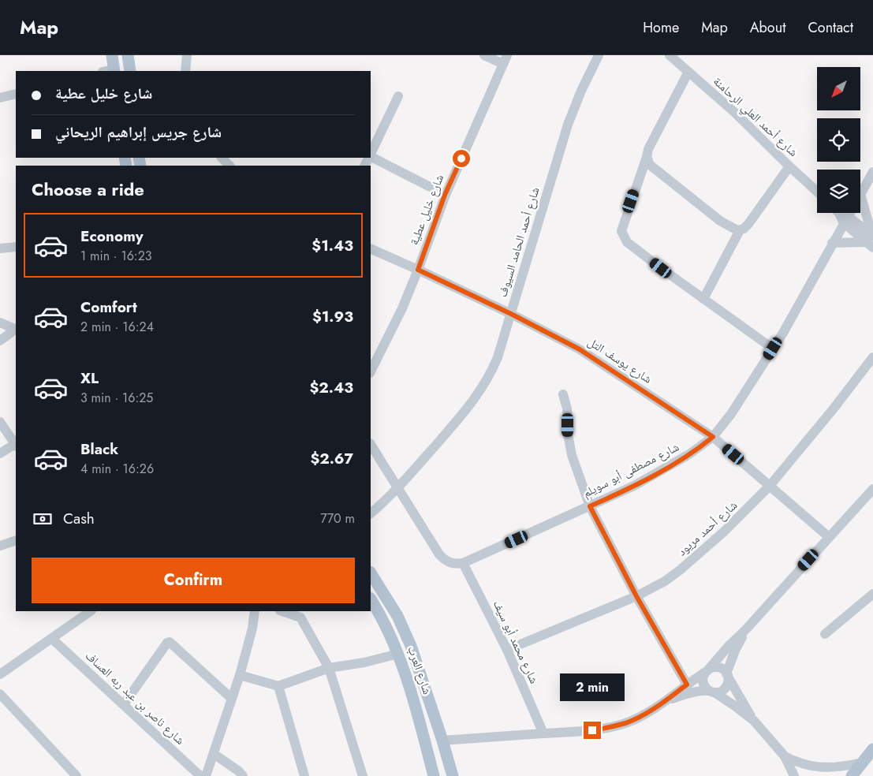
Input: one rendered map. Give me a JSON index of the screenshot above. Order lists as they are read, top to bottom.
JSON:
{
  "streets": {
    "main road": ["شارع العرب"],
    "street": [
      "شارع أحمد العلي الرحامنة",
      "شارع خليل عطية",
      "شارع أحمد الحامد السيوف",
      "شارع يوسف التل",
      "شارع مصطفى أبو سويلم",
      "شارع أحمد مريود",
      "شارع محمد أبو سيف",
      "شارع ناصر بن عبد ربه العساف"
    ]
  },
  "crossings": [
    ["شارع خليل عطية", "شارع يوسف التل"],
    ["شارع أحمد الحامد السيوف", "شارع يوسف التل"],
    ["شارع يوسف التل", "شارع مصطفى أبو سويلم"],
    ["شارع يوسف التل", "شارع أحمد مريود"],
    ["شارع مصطفى أبو سويلم", "شارع محمد أبو سيف"],
    ["شارع أحمد مريود", "شارع محمد أبو سيف"]
  ],
  "north": "bottom left",
  "page": {
    "header": "Map",
    "nav": [
      "Home",
      "Map",
      "About",
      "Contact"
    ],
    "banner": ["شارع خليل عطية", "شارع جريس إبراهيم الريحاني"],
    "heading": "Choose a ride",
    "list": [
      {
        "name": "Economy",
        "note": "1 min · 16:23",
        "value": "$1.43"
      },
      {
        "name": "Comfort",
        "note": "2 min · 16:24",
        "value": "$1.93"
      },
      {
        "name": "XL",
        "note": "3 min · 16:25",
        "value": "$2.43"
      },
      {
        "name": "Black",
        "note": "4 min · 16:26",
        "value": "$2.67"
      }
    ],
    "pay": ["Cash", "770 m"],
    "buttons": "Confirm",
    "bubble": "2 min"
  }
}
